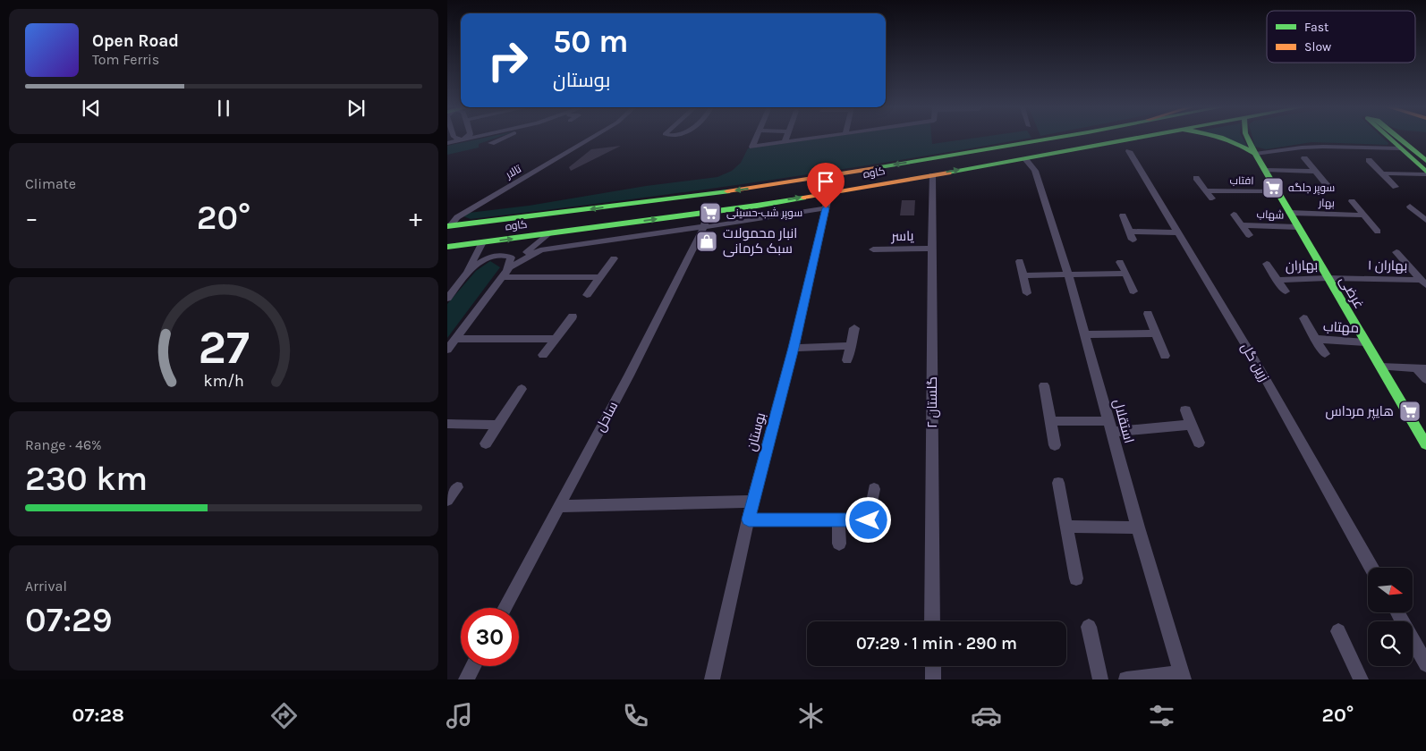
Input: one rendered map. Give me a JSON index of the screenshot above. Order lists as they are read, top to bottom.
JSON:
{
  "streets": {
    "main road": ["کاوه", "غرضی"],
    "street": [
      "تالار",
      "افتاب",
      "بهار",
      "شهاب",
      "یاسر",
      "بهاران",
      "بهاران ۱",
      "مهتاب",
      "زرین گل",
      "گلستان ۲",
      "ساحل",
      "استقلال",
      "بوستان"
    ]
  },
  "crossings": [
    ["تالار", "کاوه"],
    ["کاوه", "گلستان ۲"],
    ["کاوه", "ساحل"],
    ["کاوه", "استقلال"],
    ["کاوه", "بوستان"],
    ["افتاب", "غرضی"],
    ["بهار", "غرضی"],
    ["شهاب", "غرضی"],
    ["یاسر", "گلستان ۲"],
    ["بهاران", "بهاران ۱"],
    ["بهاران", "غرضی"],
    ["بهاران ۱", "غرضی"],
    ["غرضی", "مهتاب"]
  ],
  "places": {
    "supermarket": ["سوپر جلگه", "سوپر شب-حسینی", "هایپر مرداس"],
    "shop": ["انبار محمولات سبک کرمانی"]
  },
  "legend": ["Fast", "Slow"],
  "north": "right",
  "page": {
    "turn": ["50 m", "بوستان"],
    "song": ["Open Road", "Tom Ferris"],
    "tile": [
      "Climate",
      ["Range · 46%", "230 km"],
      ["Arrival", "07:29"]
    ],
    "heat": ["−", "20°", "+"],
    "limit": "30",
    "trip": "07:29 · 1 min · 290 m",
    "tabs": ["07:28", "20°"],
    "gauge": ["27", "km/h"]
  }
}
